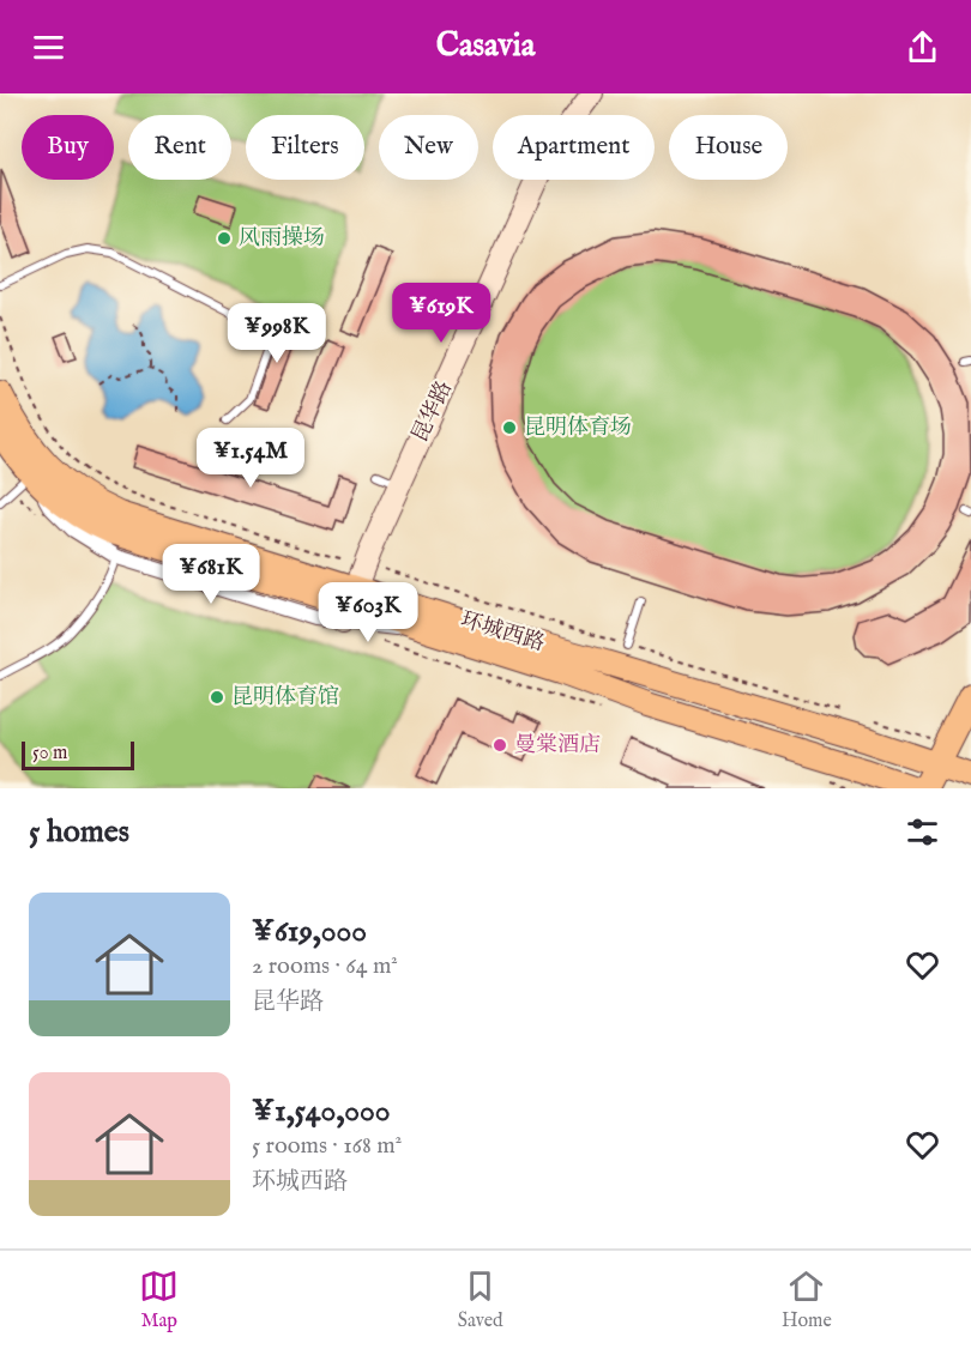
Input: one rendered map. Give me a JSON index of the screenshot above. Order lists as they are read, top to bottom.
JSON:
{
  "streets": {
    "main road": ["环城西路"],
    "street": ["昆华路"]
  },
  "crossings": [
    ["昆华路", "环城西路"]
  ],
  "places": [
    "风雨操场",
    "昆明体育场",
    "昆明体育馆",
    "曼棠酒店"
  ],
  "scale_bar": "50 m",
  "page": {
    "header": "Casavia",
    "chip": [
      "Buy",
      "Rent",
      "Filters",
      "New",
      "Apartment",
      "House"
    ],
    "price": [
      "¥619K",
      "¥998K",
      "¥1.54M",
      "¥681K",
      "¥603K"
    ],
    "scale": "50 m",
    "heading": "5 homes",
    "list": [
      {
        "name": "¥619,000",
        "note": "2 rooms · 64 m² · 昆华路"
      },
      {
        "name": "¥1,540,000",
        "note": "5 rooms · 168 m² · 环城西路"
      }
    ],
    "tabs": ["Map", "Saved", "Home"]
  }
}
